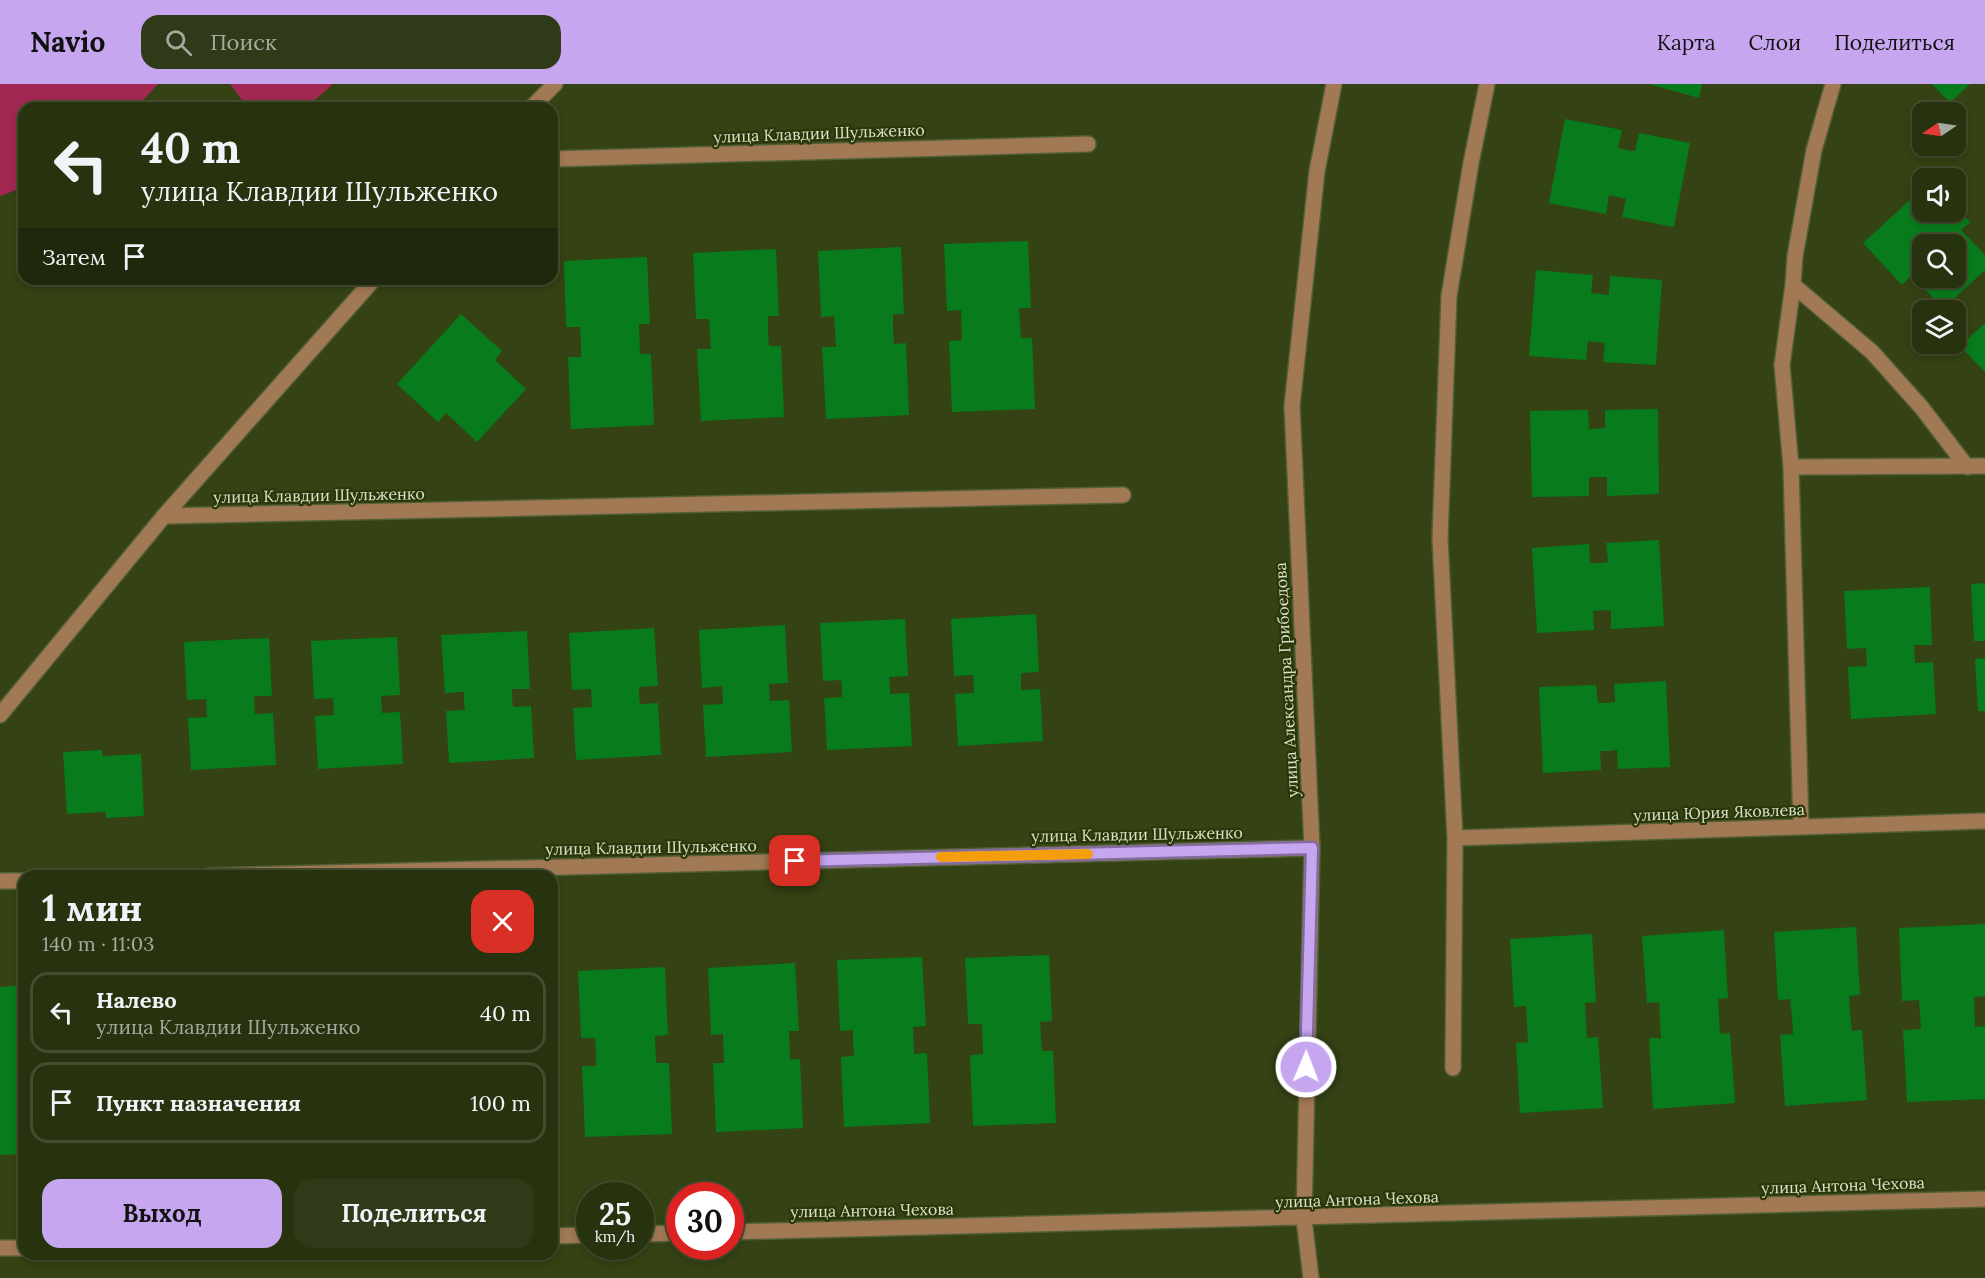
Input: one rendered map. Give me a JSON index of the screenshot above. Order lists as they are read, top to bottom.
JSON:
{
  "streets": {
    "street": [
      "улица Клавдии Шульженко",
      "улица Александра Грибоедова",
      "улица Юрия Яковлева",
      "улица Антона Чехова"
    ]
  },
  "crossings": [
    ["улица Клавдии Шульженко", "улица Александра Грибоедова"],
    ["улица Александра Грибоедова", "улица Антона Чехова"]
  ],
  "north": "left",
  "page": {
    "header": "Navio",
    "search": "Поиск",
    "nav": ["Карта", "Слои", "Поделиться"],
    "turn": ["40 m", "улица Клавдии Шульженко"],
    "then": "Затем",
    "heading": ["1 мин", "140 m · 11:03"],
    "list": [
      {
        "name": "Налево",
        "note": "улица Клавдии Шульженко",
        "value": "40 m"
      },
      {
        "name": "Пункт назначения",
        "value": "100 m"
      }
    ],
    "buttons": ["Выход", "Поделиться"],
    "speed": "25 km/h",
    "limit": "30"
  }
}
